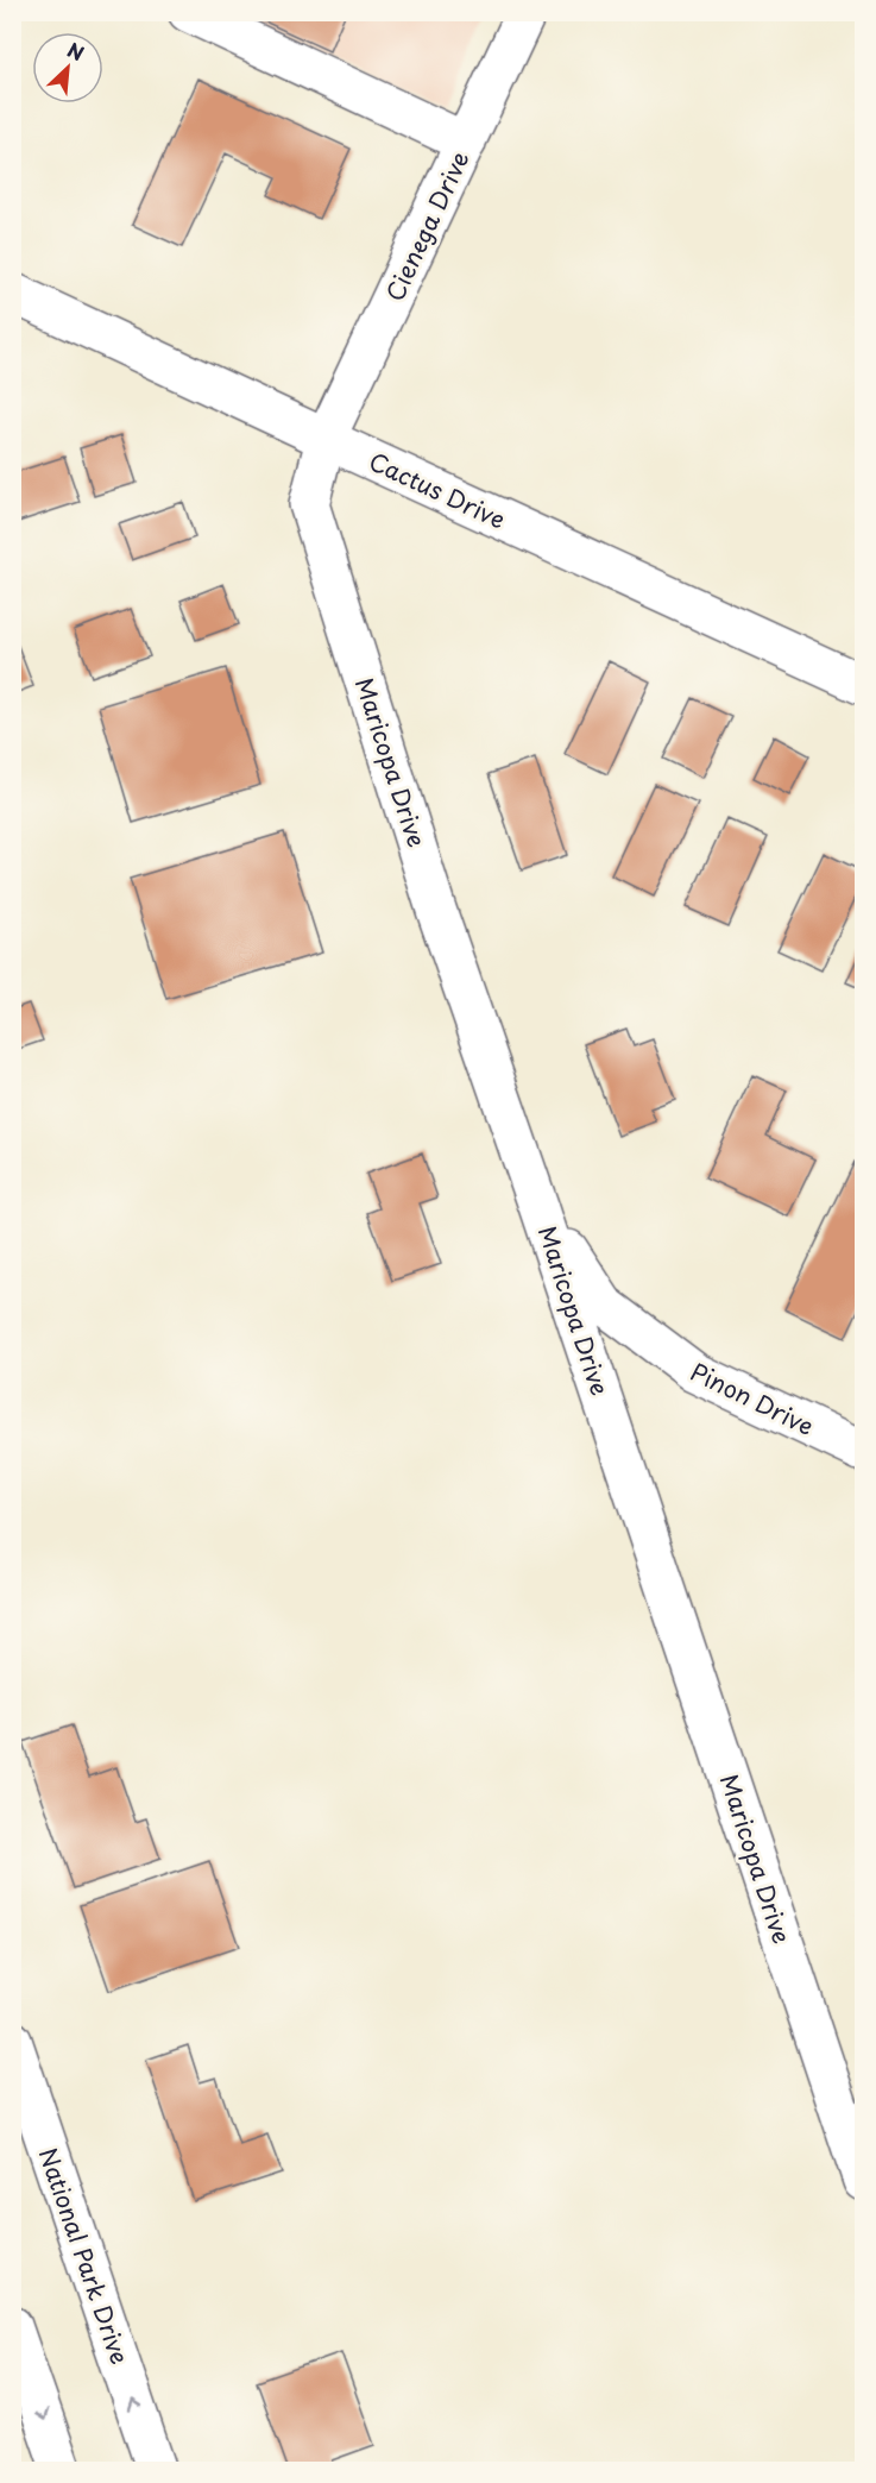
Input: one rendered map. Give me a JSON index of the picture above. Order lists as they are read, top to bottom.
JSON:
{
  "streets": {
    "street": [
      "Cienega Drive",
      "Cactus Drive",
      "Maricopa Drive",
      "Pinon Drive",
      "National Park Drive"
    ]
  },
  "crossings": [
    ["Cienega Drive", "Cactus Drive"],
    ["Cienega Drive", "Maricopa Drive"],
    ["Cactus Drive", "Maricopa Drive"],
    ["Maricopa Drive", "Pinon Drive"]
  ],
  "north": "top right"
}
